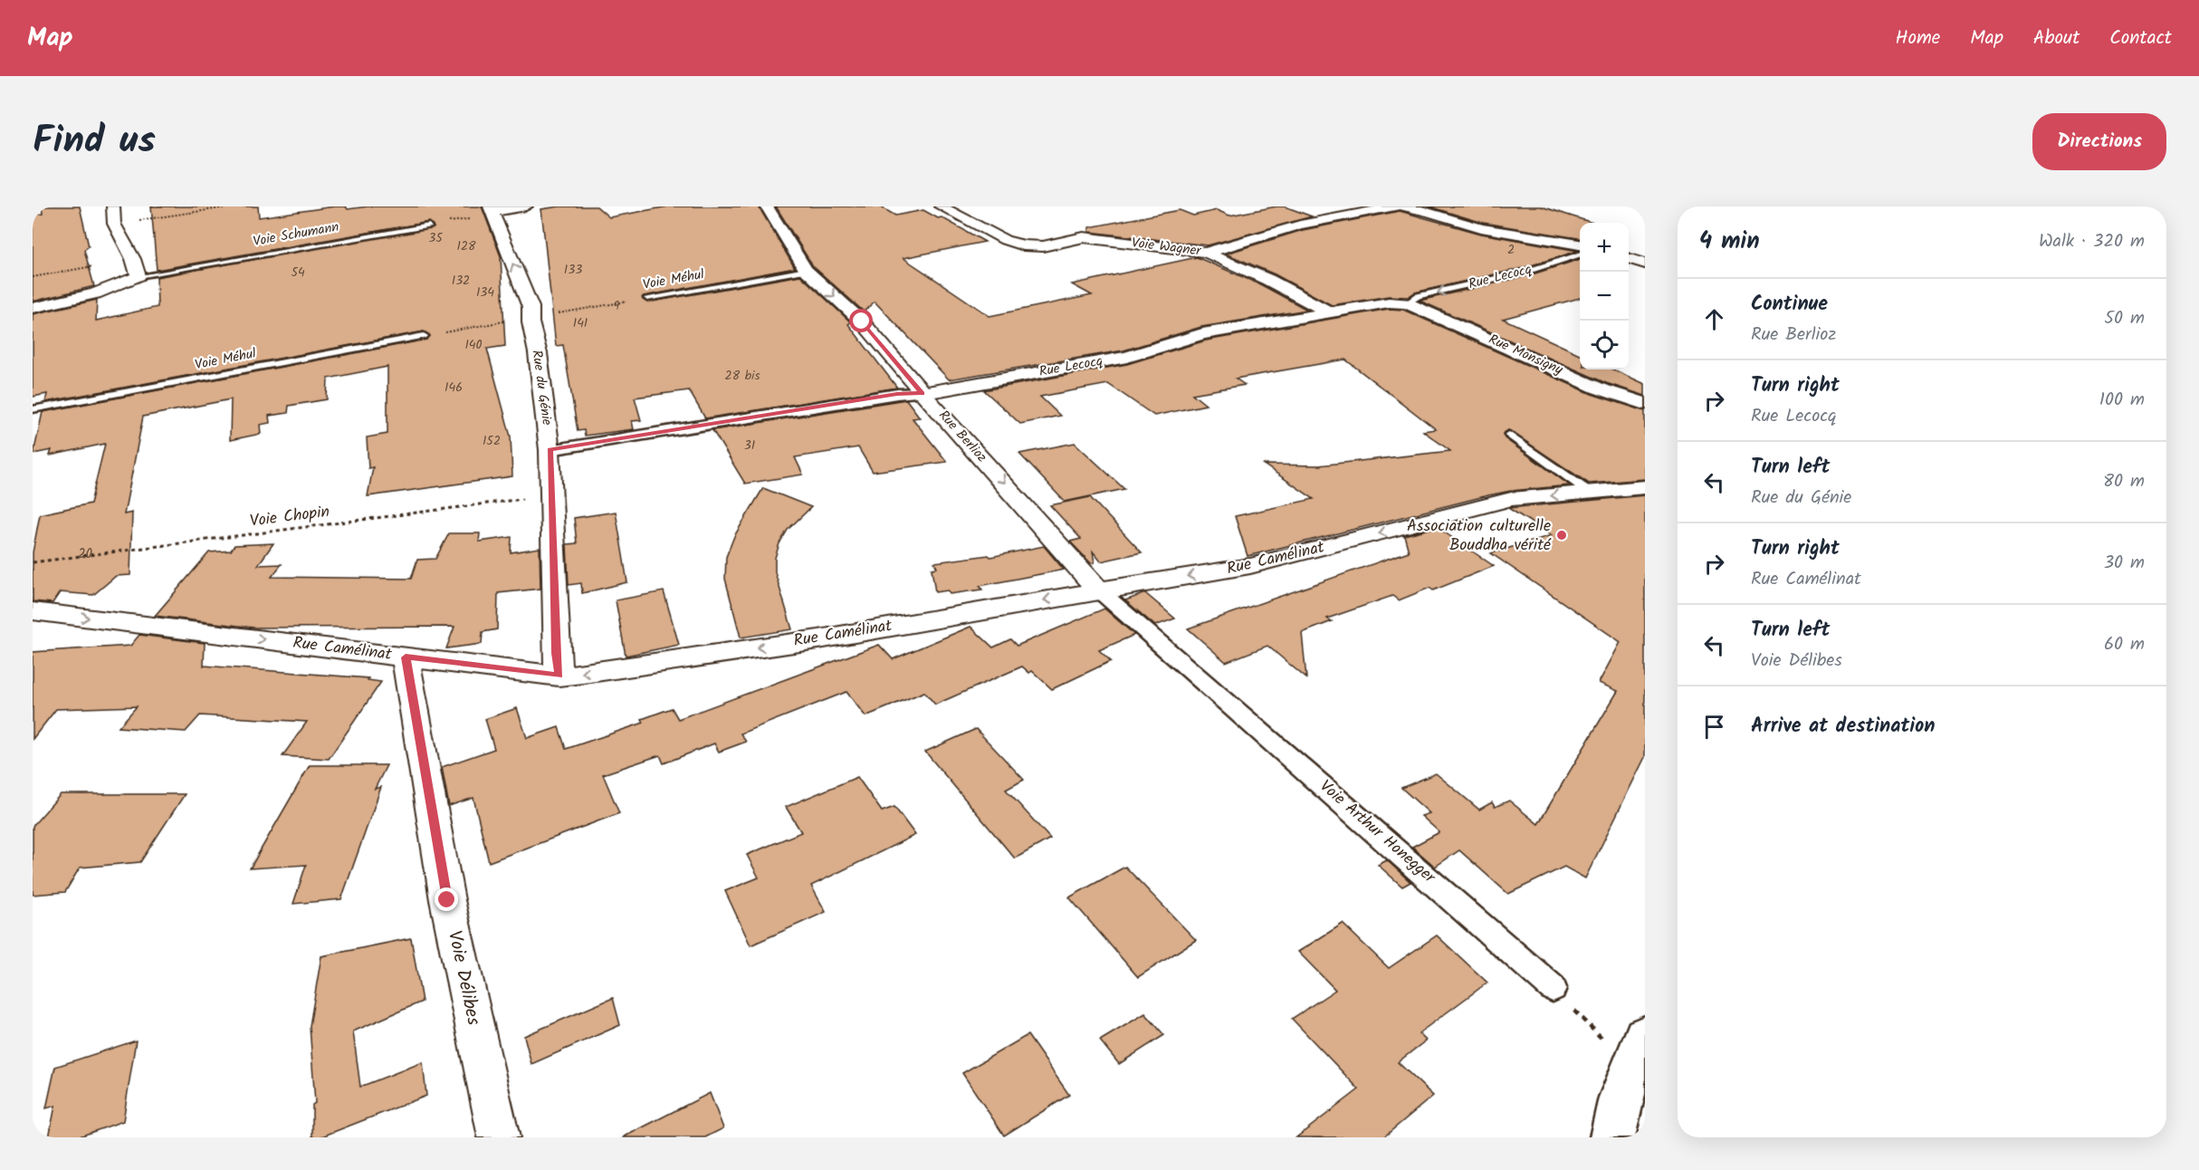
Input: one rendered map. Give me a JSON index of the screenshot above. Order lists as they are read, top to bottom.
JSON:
{
  "streets": {
    "street": [
      "Voie Wagner",
      "Rue Lecocq",
      "Rue Monsigny",
      "Rue du Génie",
      "Rue Berlioz",
      "Rue Camélinat",
      "Voie Arthur Honegger",
      "Voie Délibes"
    ],
    "lane": ["Voie Schumann", "Voie Méhul"],
    "path": ["Voie Chopin"]
  },
  "crossings": [
    ["Rue Lecocq", "Rue Monsigny"],
    ["Rue Lecocq", "Rue du Génie"],
    ["Rue Lecocq", "Rue Berlioz"],
    ["Voie Méhul", "Rue Berlioz"],
    ["Rue du Génie", "Voie Chopin"],
    ["Rue du Génie", "Rue Camélinat"],
    ["Rue Berlioz", "Rue Camélinat"],
    ["Rue Berlioz", "Voie Arthur Honegger"],
    ["Rue Camélinat", "Voie Arthur Honegger"],
    ["Rue Camélinat", "Voie Délibes"]
  ],
  "one_way": ["Rue du Génie", "Rue Berlioz"],
  "places": ["Association culturelle Bouddha vérité"],
  "house_numbers": [
    "35",
    "128",
    "2",
    "133",
    "54",
    "132",
    "134",
    "9",
    "141",
    "140",
    "28 bis",
    "146",
    "152",
    "31",
    "20"
  ],
  "page": {
    "header": "Map",
    "nav": [
      "Home",
      "Map",
      "About",
      "Contact"
    ],
    "title": "Find us",
    "buttons": "Directions",
    "heading": ["4 min", "Walk · 320 m"],
    "map_buttons": ["+", "−"],
    "list": [
      ["Continue", "Rue Berlioz", "50 m"],
      ["Turn right", "Rue Lecocq", "100 m"],
      ["Turn left", "Rue du Génie", "80 m"],
      ["Turn right", "Rue Camélinat", "30 m"],
      ["Turn left", "Voie Délibes", "60 m"],
      "Arrive at destination"
    ]
  }
}
